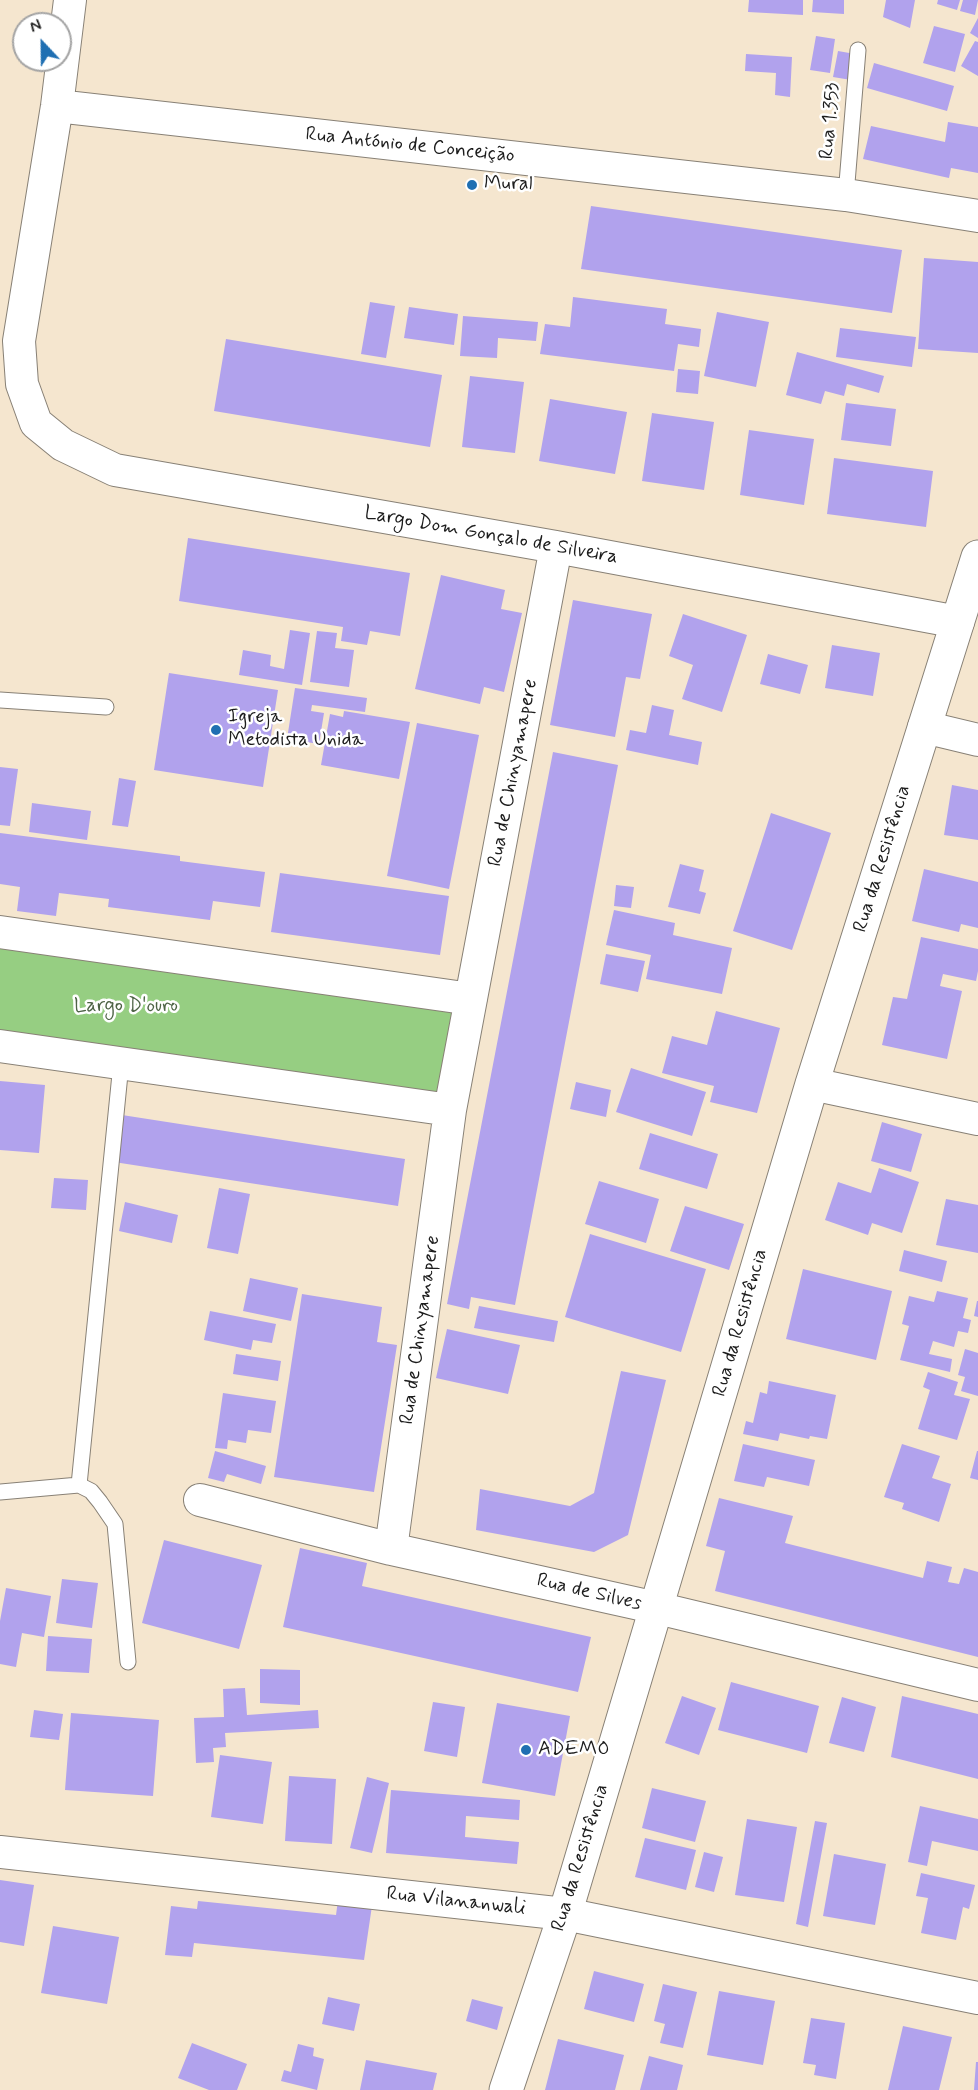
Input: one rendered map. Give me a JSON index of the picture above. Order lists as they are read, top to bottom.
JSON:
{
  "streets": {
    "street": [
      "Rua António de Conceição",
      "Largo Dom Gonçalo de Silveira",
      "Rua de Chinyamapere",
      "Rua da Resistência",
      "Rua de Silves",
      "Rua Vilananwali"
    ],
    "lane": ["Rua 1.353"]
  },
  "crossings": [
    ["Rua 1.353", "Rua António de Conceição"],
    ["Rua António de Conceição", "Largo Dom Gonçalo de Silveira"],
    ["Largo Dom Gonçalo de Silveira", "Rua de Chinyamapere"],
    ["Largo Dom Gonçalo de Silveira", "Rua da Resistência"],
    ["Rua de Chinyamapere", "Rua de Silves"],
    ["Rua da Resistência", "Rua de Silves"],
    ["Rua da Resistência", "Rua Vilananwali"]
  ],
  "parks": ["Largo D'ouro"],
  "places": ["Mural", "Igreja Metodista Unida", "ADEMO"],
  "north": "top"
}
